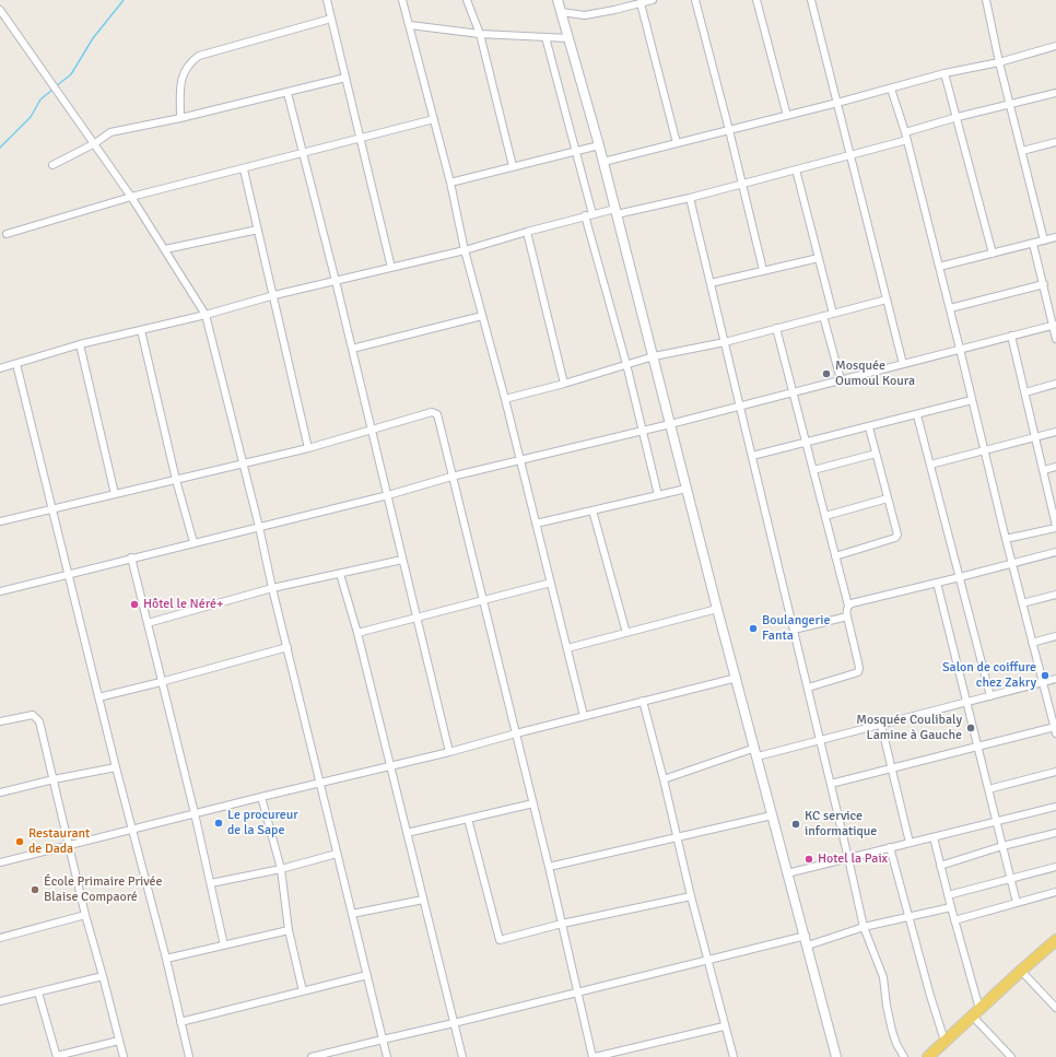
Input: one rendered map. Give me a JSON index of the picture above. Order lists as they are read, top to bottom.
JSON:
{
  "places": [
    "Mosquée Oumoul Koura",
    "Hôtel le Néré+",
    "Boulangerie Fanta",
    "Salon de coiffure chez Zakry",
    "Mosquée Coulibaly Lamine à Gauche",
    "Le procureur de la Sape",
    "KC service informatique",
    "Restaurant de Dada",
    "Hotel la Paix",
    "École Primaire Privée Blaise Compaoré"
  ]
}
